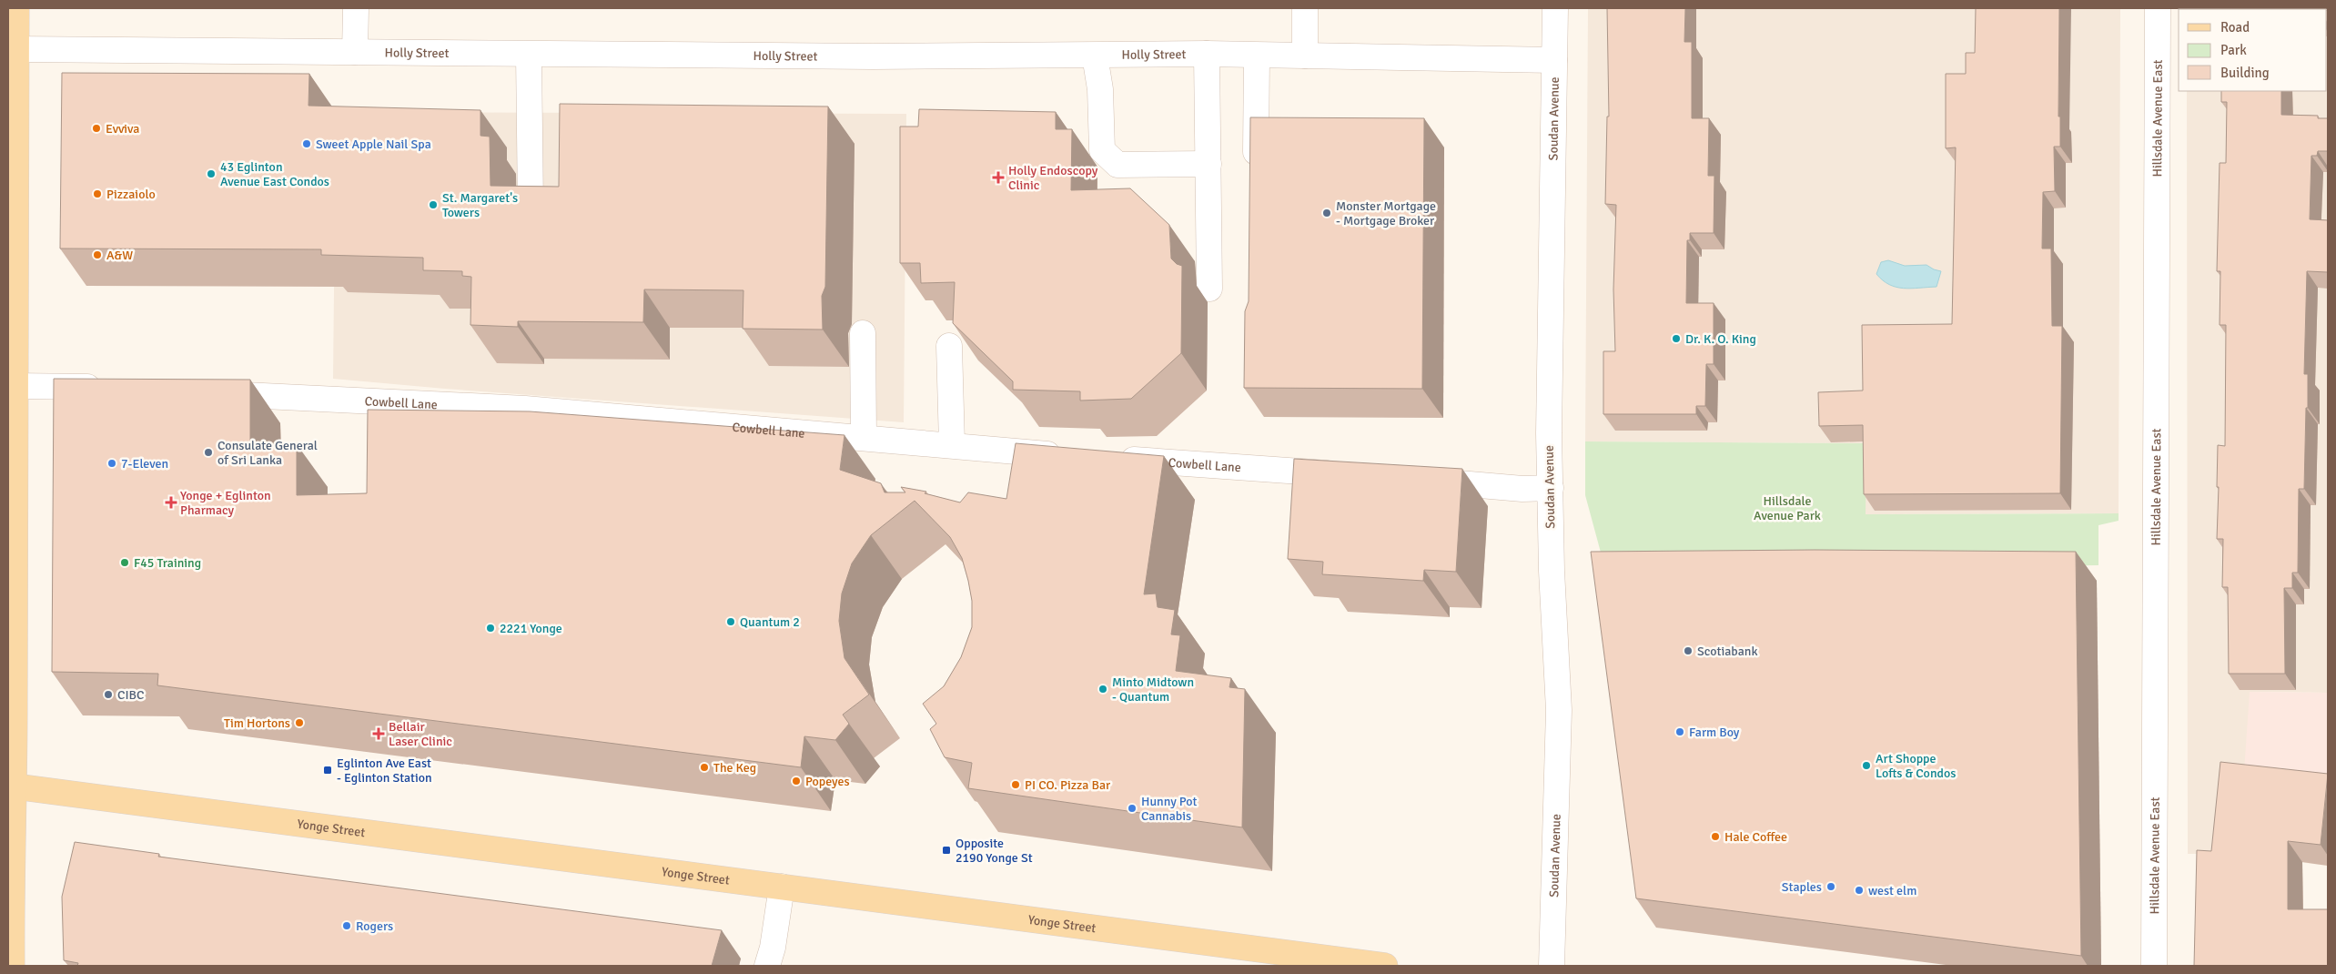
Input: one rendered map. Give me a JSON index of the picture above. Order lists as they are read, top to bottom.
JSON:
{
  "streets": {
    "main road": ["Yonge Street"],
    "street": [
      "Holly Street",
      "Soudan Avenue",
      "Hillsdale Avenue East",
      "Cowbell Lane"
    ]
  },
  "crossings": [
    ["Holly Street", "Soudan Avenue"]
  ],
  "parks": ["Hillsdale Avenue Park"],
  "places": {
    "other": [
      "Evviva",
      "Sweet Apple Nail Spa",
      "43 Eglinton Avenue East Condos",
      "Pizzaiolo",
      "St. Margaret's Towers",
      "Monster Mortgage - Mortgage Broker",
      "A&W",
      "Dr. K. O. King",
      "Consulate General of Sri Lanka",
      "7-Eleven",
      "F45 Training",
      "Quantum 2",
      "2221 Yonge",
      "Scotiabank",
      "Minto Midtown - Quantum",
      "CIBC",
      "Tim Hortons",
      "Farm Boy",
      "Art Shoppe Lofts & Condos",
      "The Keg",
      "Popeyes",
      "PI CO. Pizza Bar",
      "Hunny Pot Cannabis",
      "Hale Coffee",
      "Staples",
      "west elm",
      "Rogers"
    ],
    "health": ["Holly Endoscopy Clinic", "Yonge + Eglinton Pharmacy", "Bellair Laser Clinic"],
    "transit": ["Eglinton Ave East - Eglinton Station", "Opposite 2190 Yonge St"]
  },
  "legend": ["Road", "Park", "Building"]
}
